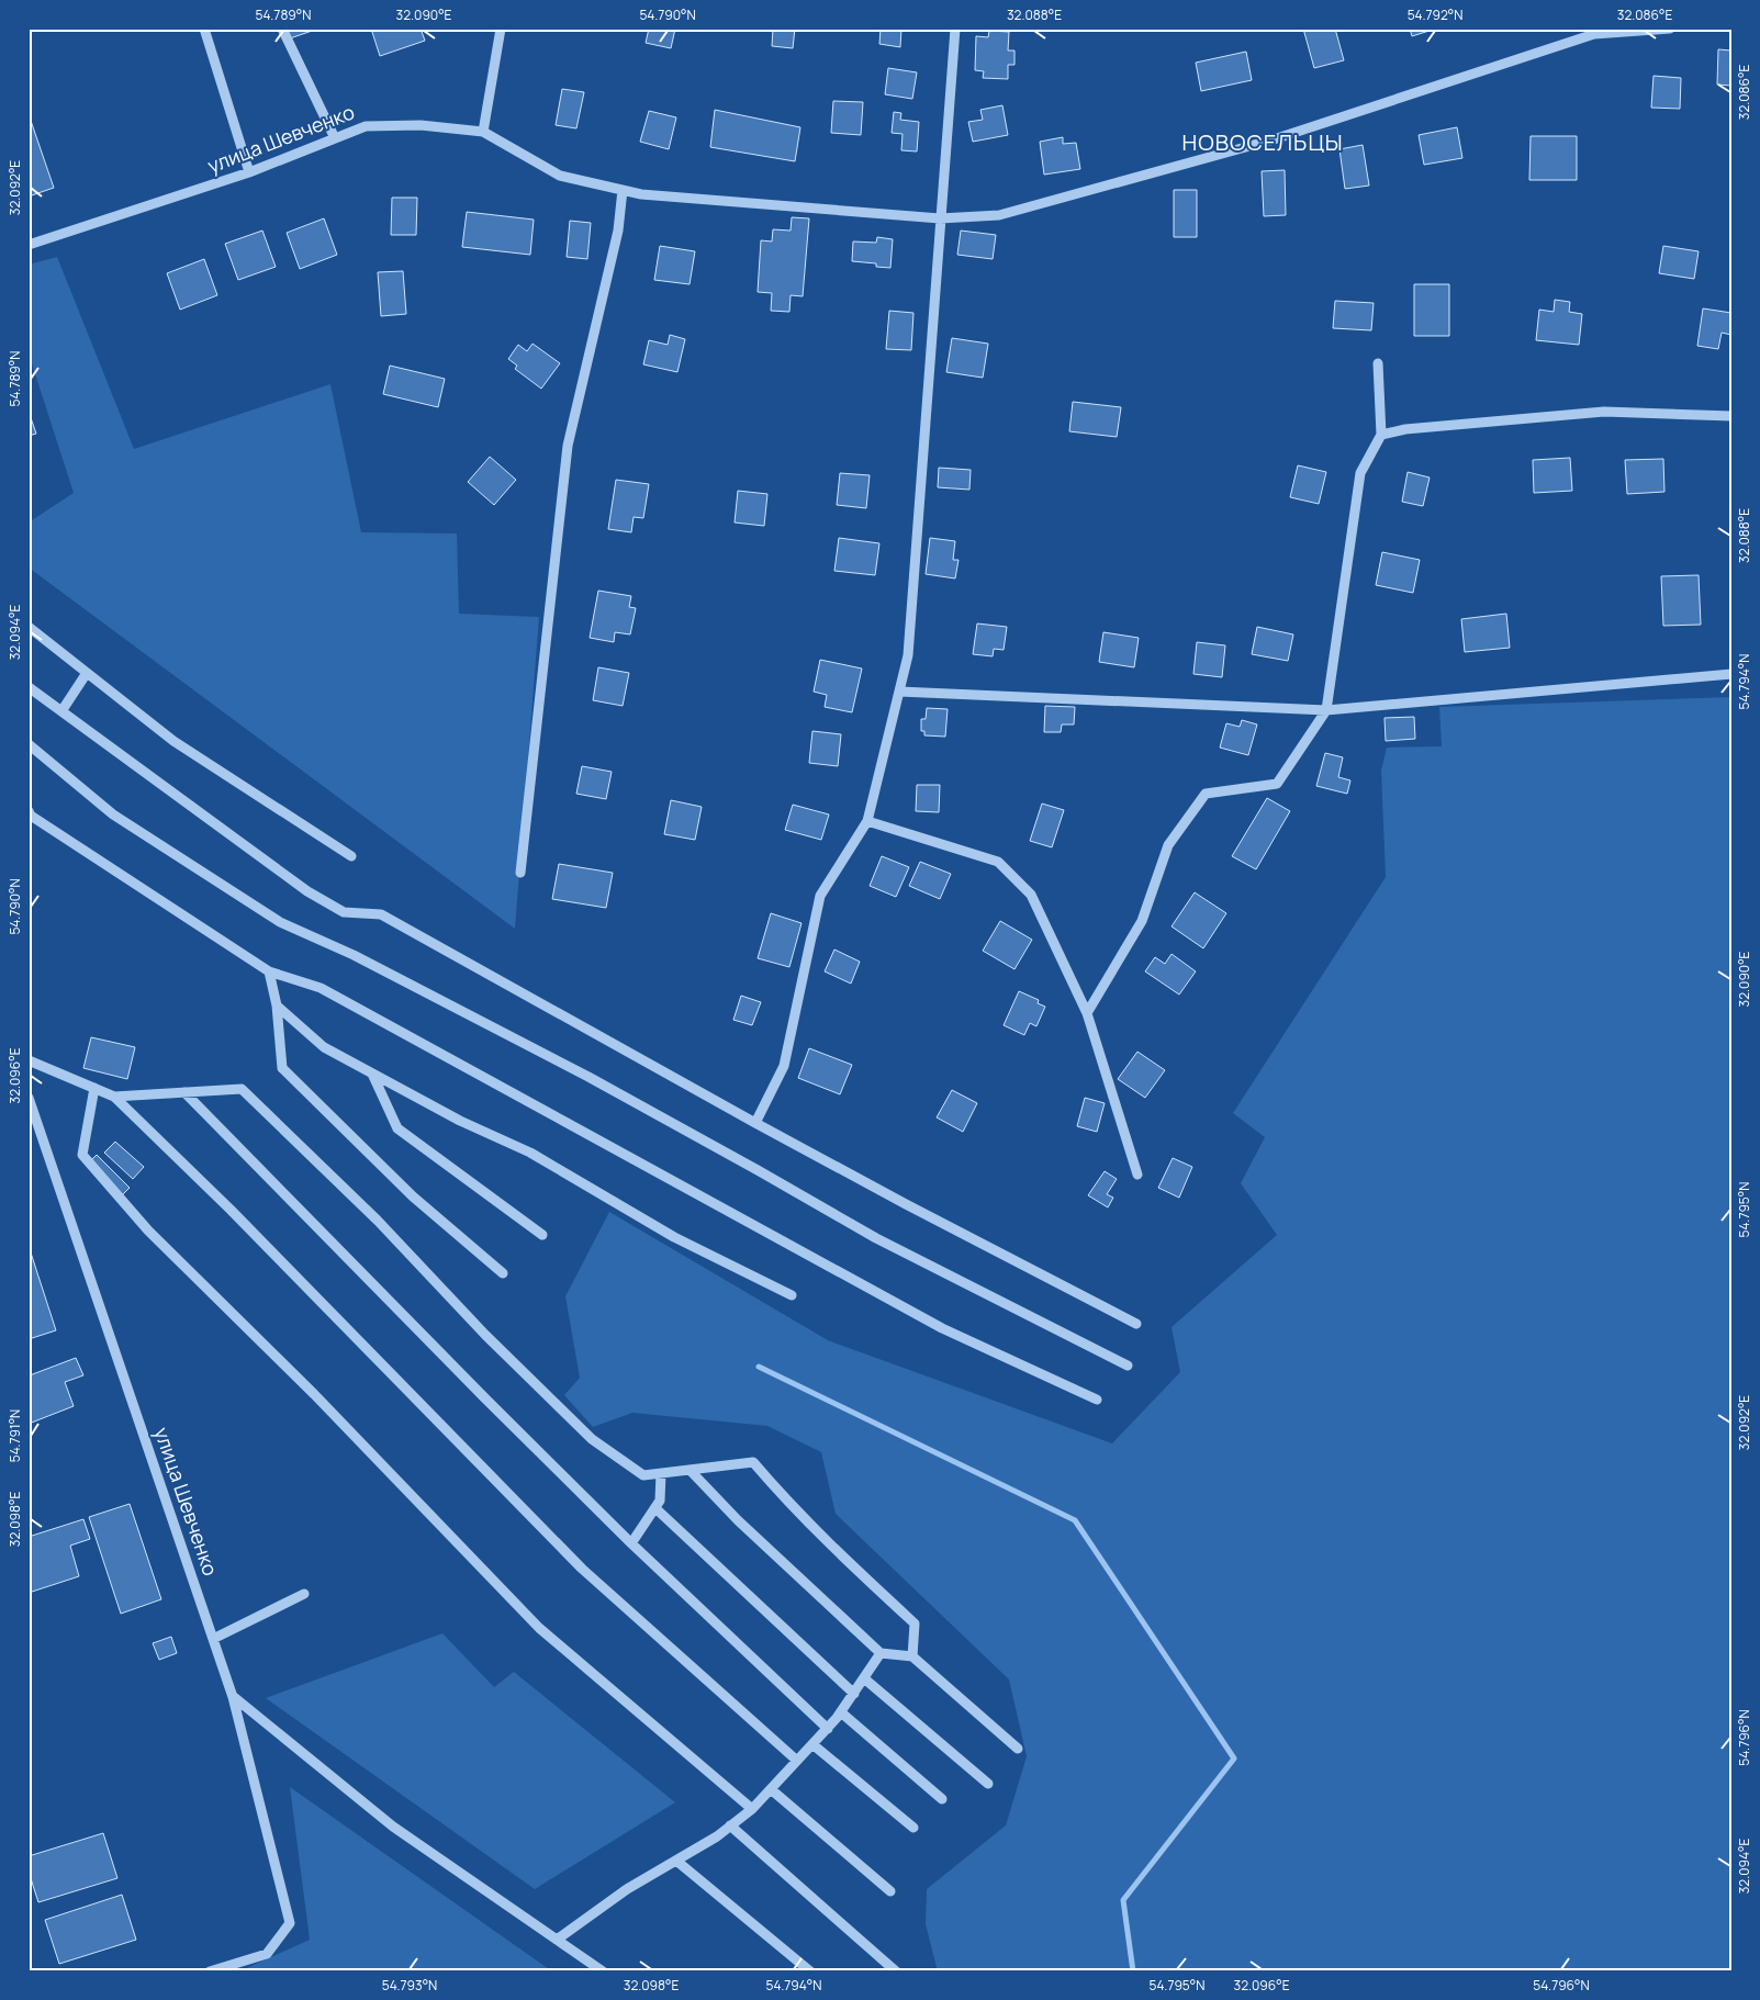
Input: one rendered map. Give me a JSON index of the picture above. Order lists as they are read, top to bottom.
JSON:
{
  "streets": {
    "street": ["улица Шевченко"]
  },
  "districts": ["НОВОСЕЛЬЦЫ"],
  "coordinates": [
    "54.789°N",
    "32.090°E",
    "54.790°N",
    "32.088°E",
    "54.792°N",
    "32.086°E",
    "32.092°E",
    "32.094°E",
    "54.794°N",
    "32.096°E",
    "54.795°N",
    "54.791°N",
    "32.098°E",
    "54.796°N",
    "54.793°N"
  ]
}
